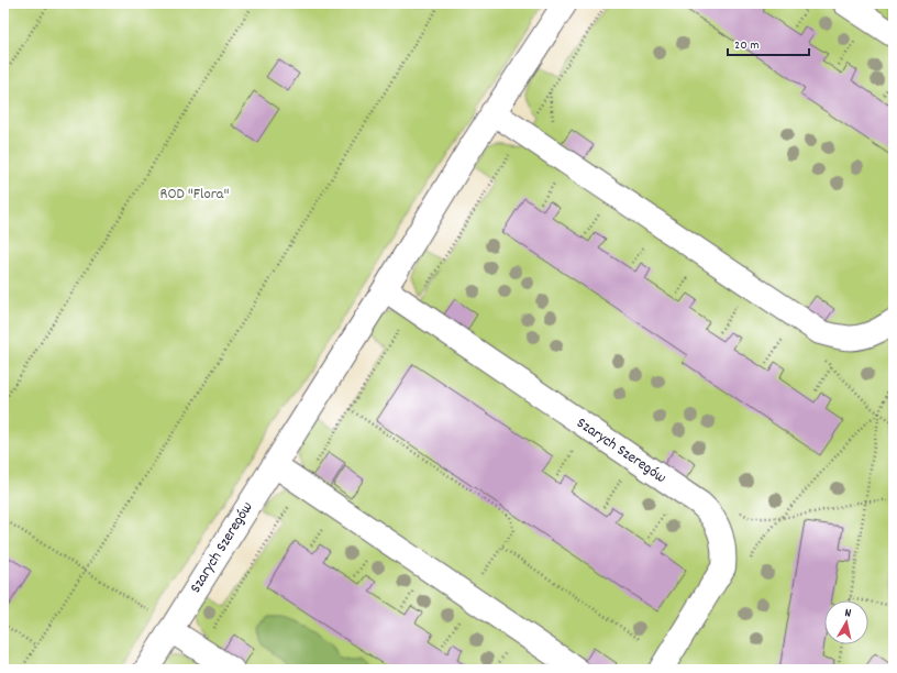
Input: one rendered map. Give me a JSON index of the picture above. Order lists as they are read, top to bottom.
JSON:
{
  "streets": {
    "street": ["Szarych Szeregów"]
  },
  "parks": ["ROD \"Flora\""],
  "scale_bar": "20 m",
  "north": "top"
}
